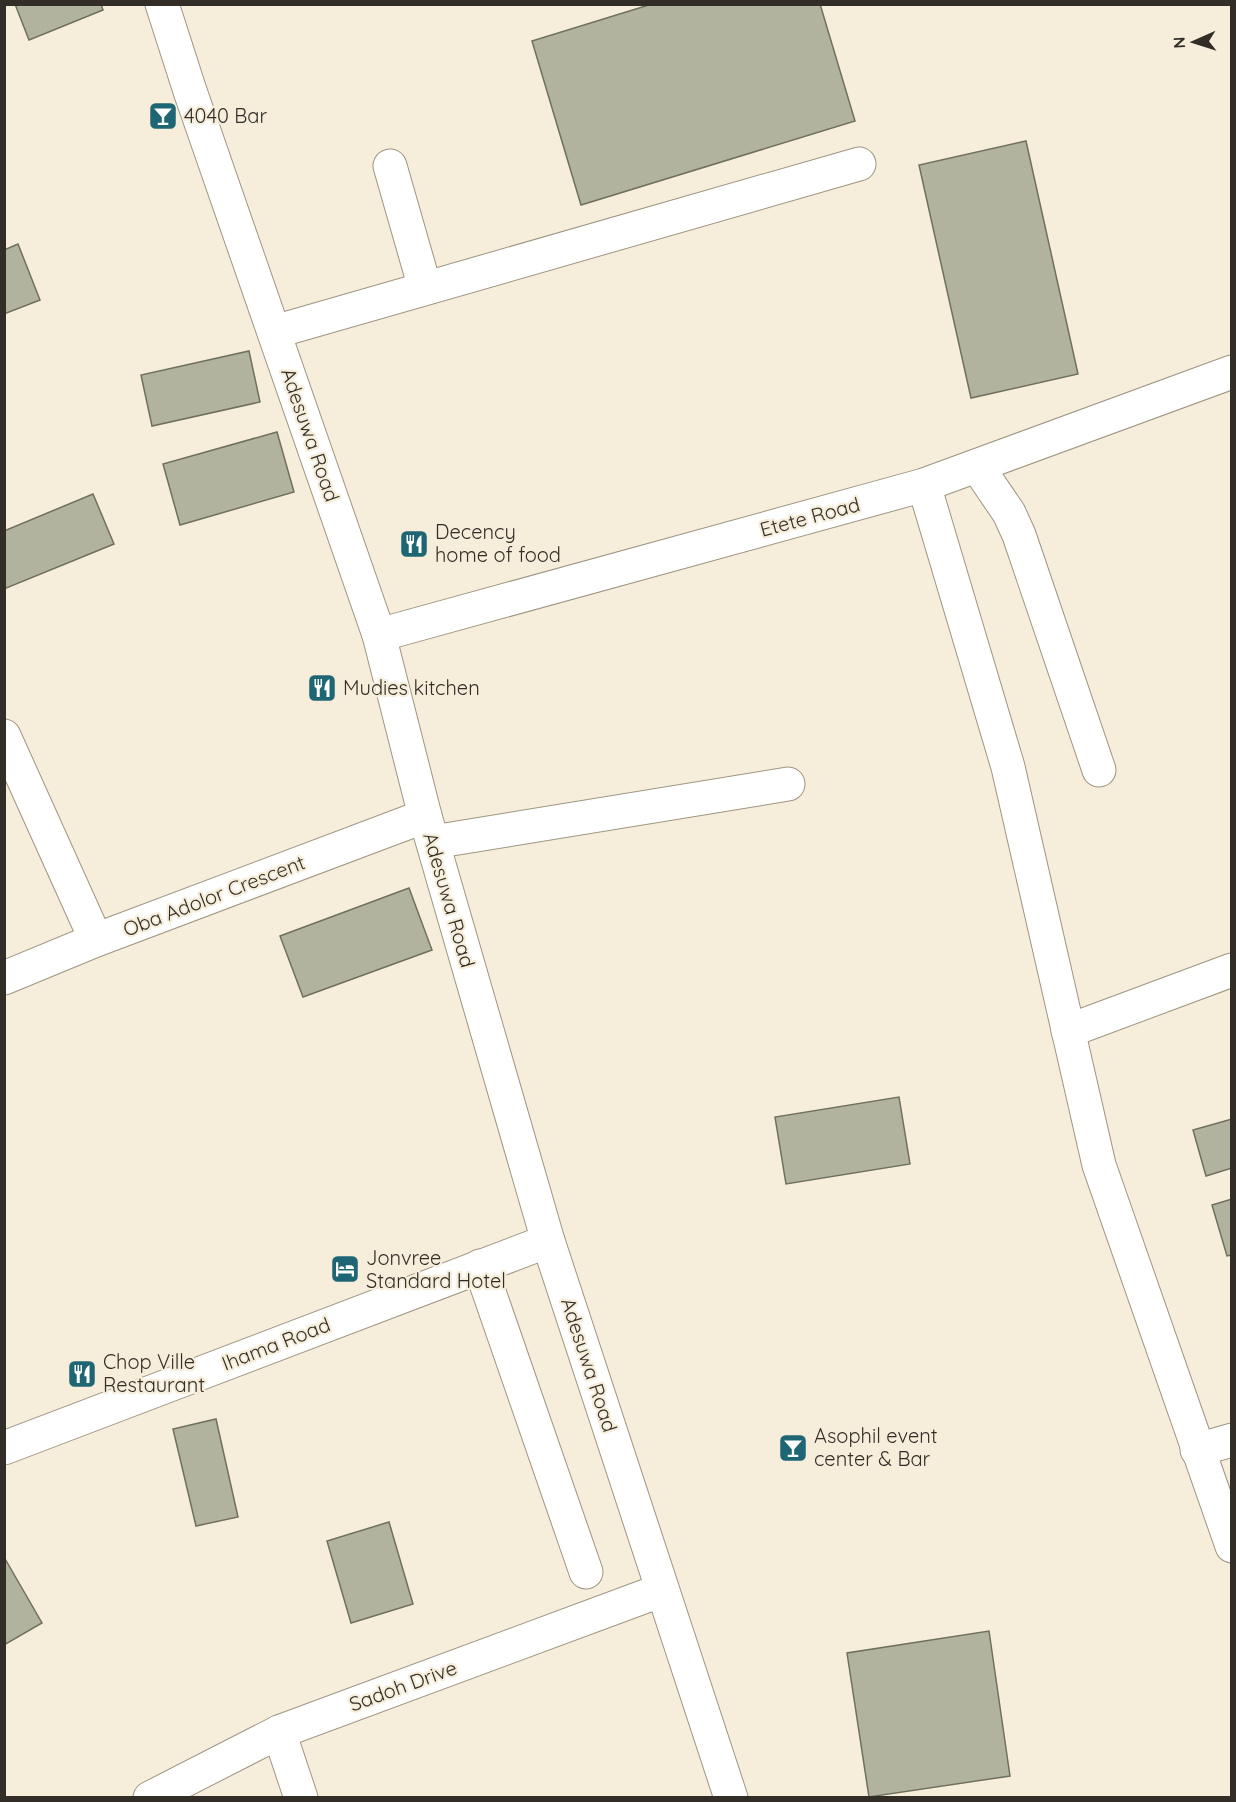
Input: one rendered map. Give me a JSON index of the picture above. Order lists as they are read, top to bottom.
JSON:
{
  "streets": {
    "street": [
      "Adesuwa Road",
      "Etete Road",
      "Oba Adolor Crescent",
      "Ihama Road",
      "Sadoh Drive"
    ]
  },
  "crossings": [
    ["Adesuwa Road", "Etete Road"],
    ["Adesuwa Road", "Oba Adolor Crescent"],
    ["Adesuwa Road", "Ihama Road"],
    ["Adesuwa Road", "Sadoh Drive"]
  ],
  "places": {
    "bar": ["4040 Bar", "Asophil event center & Bar"],
    "restaurant": ["Decency home of food", "Mudies kitchen", "Chop Ville Restaurant"],
    "hotel": ["Jonvree Standard Hotel"]
  },
  "north": "left"
}
